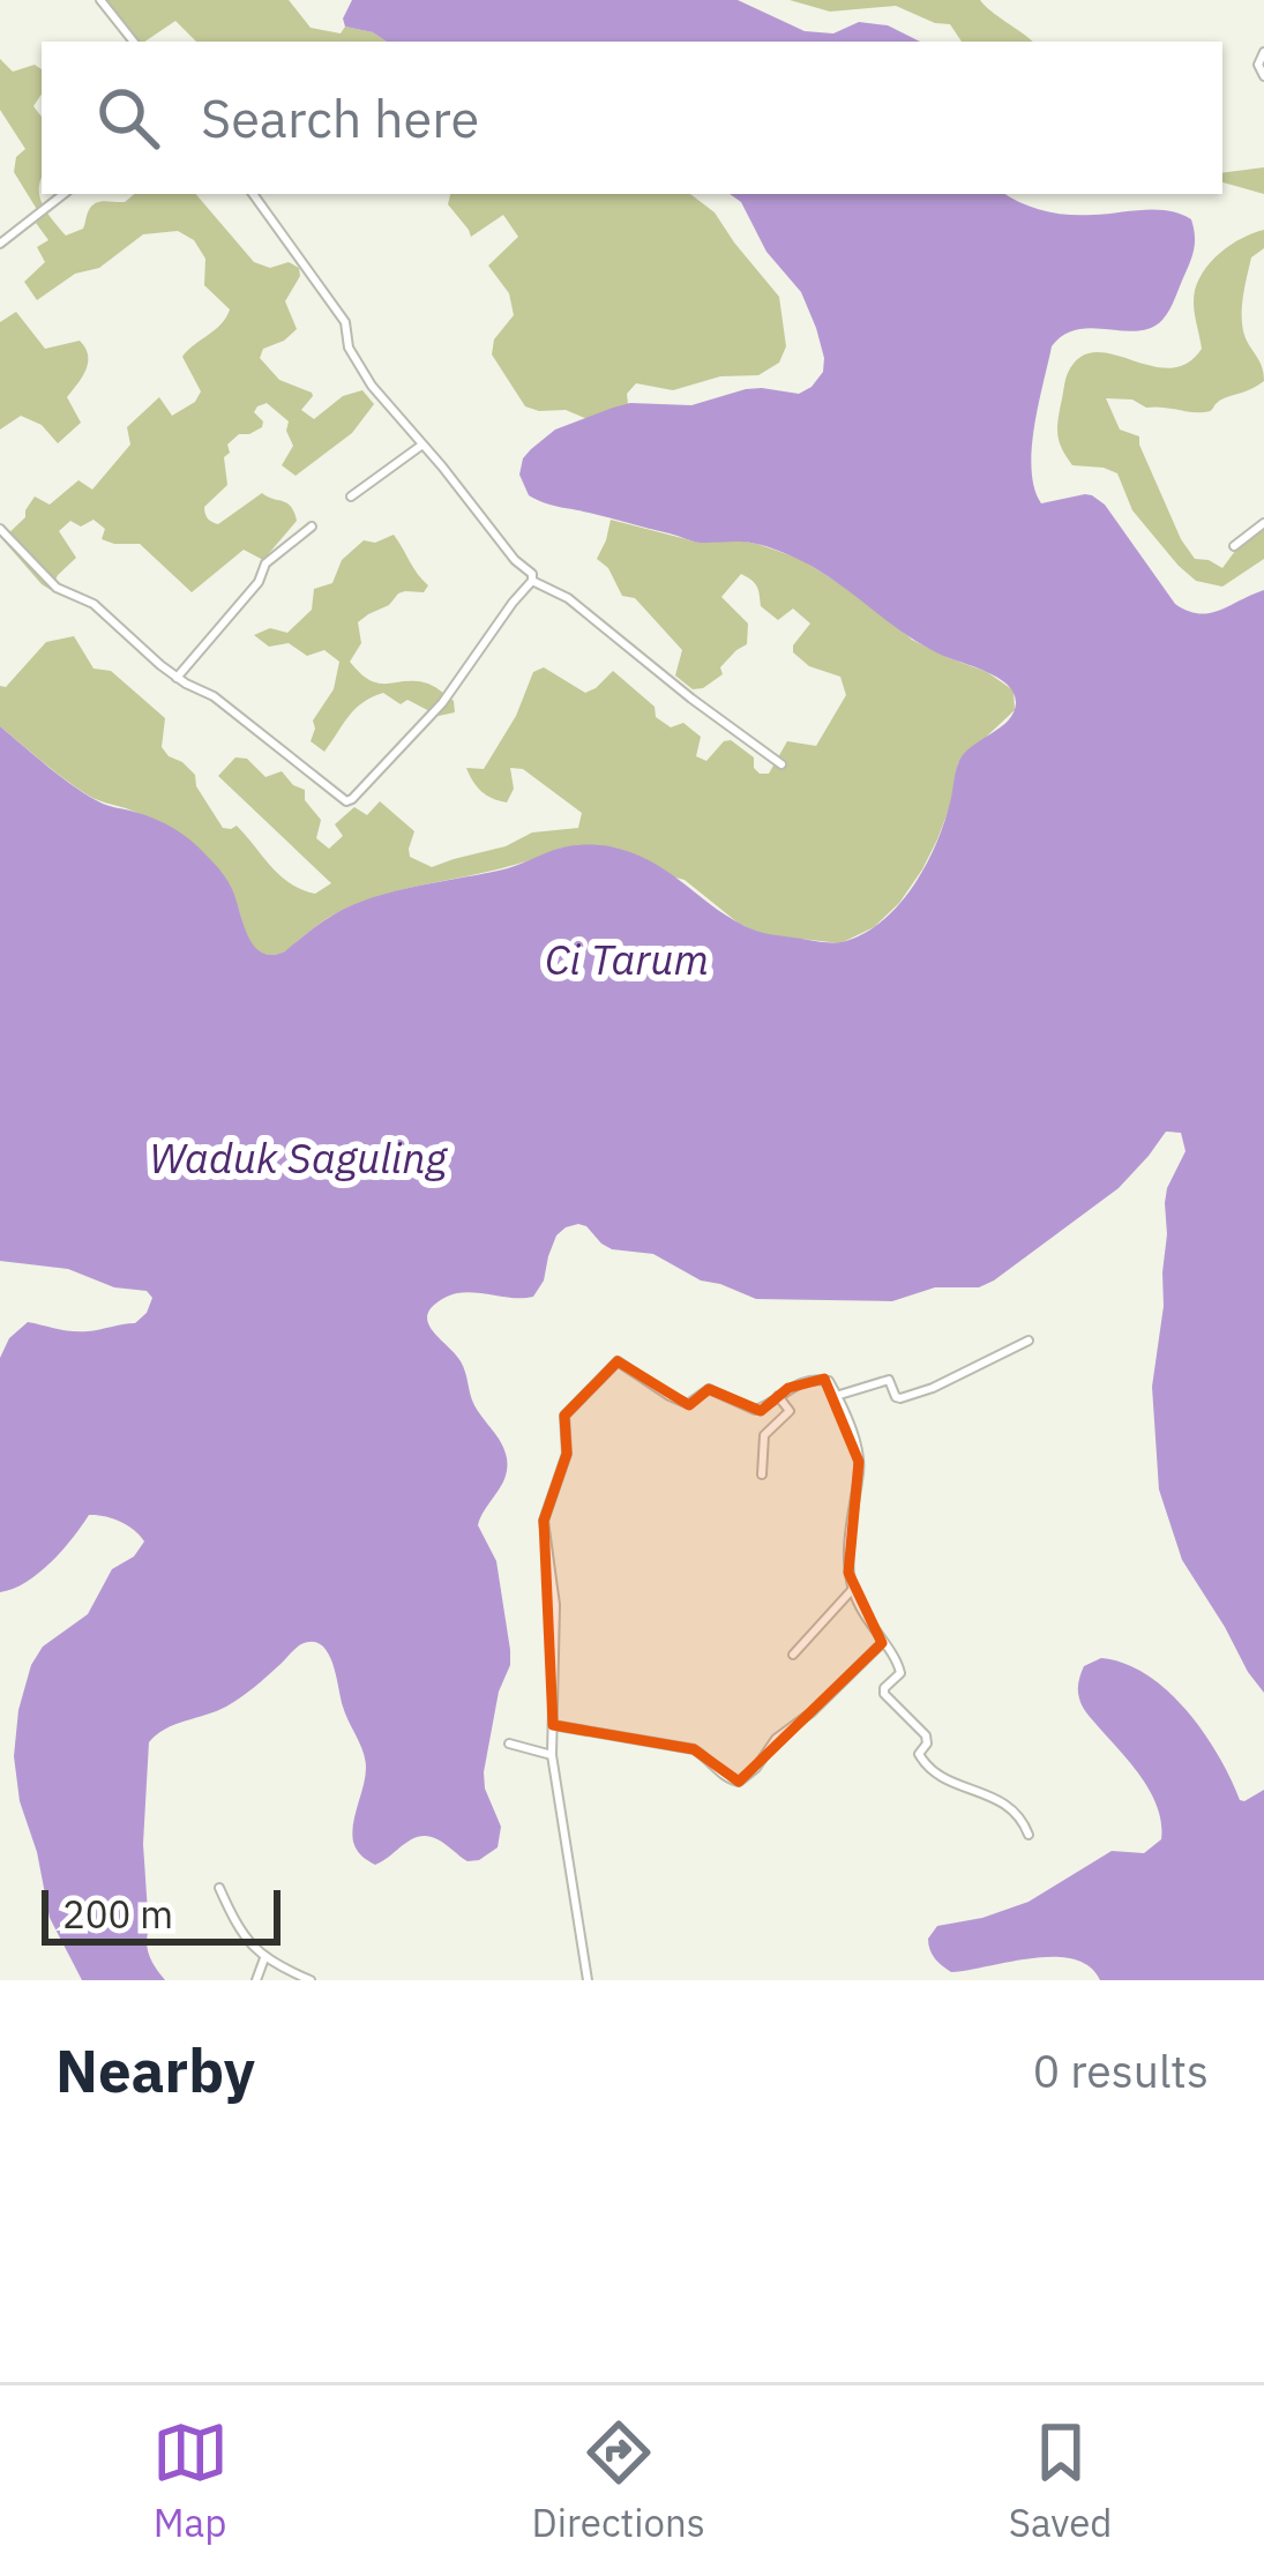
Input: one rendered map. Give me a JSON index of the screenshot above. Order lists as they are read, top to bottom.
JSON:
{
  "water": ["Ci Tarum", "Waduk Saguling"],
  "scale_bar": "200 m",
  "page": {
    "search": "Search here",
    "scale": "200 m",
    "heading": ["Nearby", "0 results"],
    "nav": ["Map", "Directions", "Saved"]
  }
}
